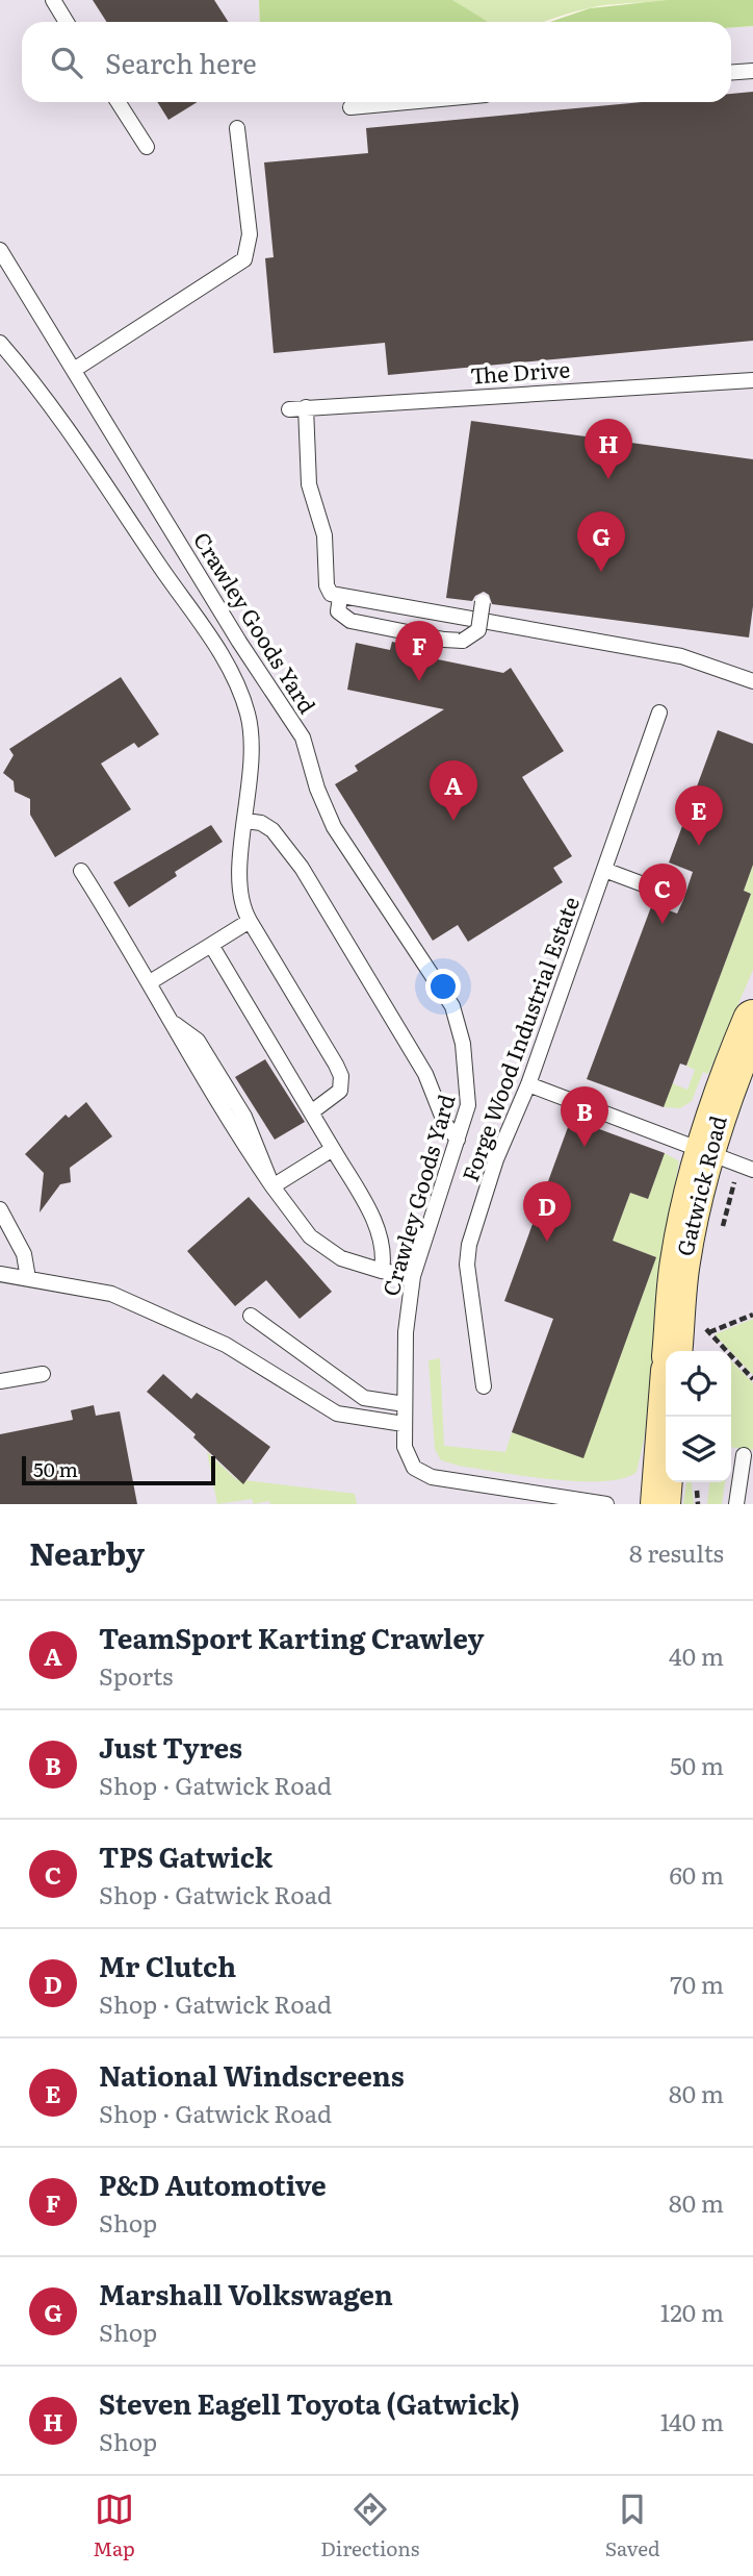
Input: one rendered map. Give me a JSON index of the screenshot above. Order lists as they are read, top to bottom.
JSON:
{
  "streets": {
    "street": ["Gatwick Road"],
    "lane": ["The Drive", "Crawley Goods Yard", "Forge Wood Industrial Estate"]
  },
  "scale_bar": "50 m",
  "page": {
    "search": "Search here",
    "pins": [
      "H",
      "G",
      "F",
      "A",
      "E",
      "C",
      "B",
      "D"
    ],
    "scale": "50 m",
    "heading": ["Nearby", "8 results"],
    "list": [
      {
        "mark": "A",
        "name": "TeamSport Karting Crawley",
        "note": "Sports",
        "value": "40 m"
      },
      {
        "mark": "B",
        "name": "Just Tyres",
        "note": "Shop · Gatwick Road",
        "value": "50 m"
      },
      {
        "mark": "C",
        "name": "TPS Gatwick",
        "note": "Shop · Gatwick Road",
        "value": "60 m"
      },
      {
        "mark": "D",
        "name": "Mr Clutch",
        "note": "Shop · Gatwick Road",
        "value": "70 m"
      },
      {
        "mark": "E",
        "name": "National Windscreens",
        "note": "Shop · Gatwick Road",
        "value": "80 m"
      },
      {
        "mark": "F",
        "name": "P&D Automotive",
        "note": "Shop",
        "value": "80 m"
      },
      {
        "mark": "G",
        "name": "Marshall Volkswagen",
        "note": "Shop",
        "value": "120 m"
      },
      {
        "mark": "H",
        "name": "Steven Eagell Toyota (Gatwick)",
        "note": "Shop",
        "value": "140 m"
      }
    ],
    "nav": ["Map", "Directions", "Saved"]
  }
}
